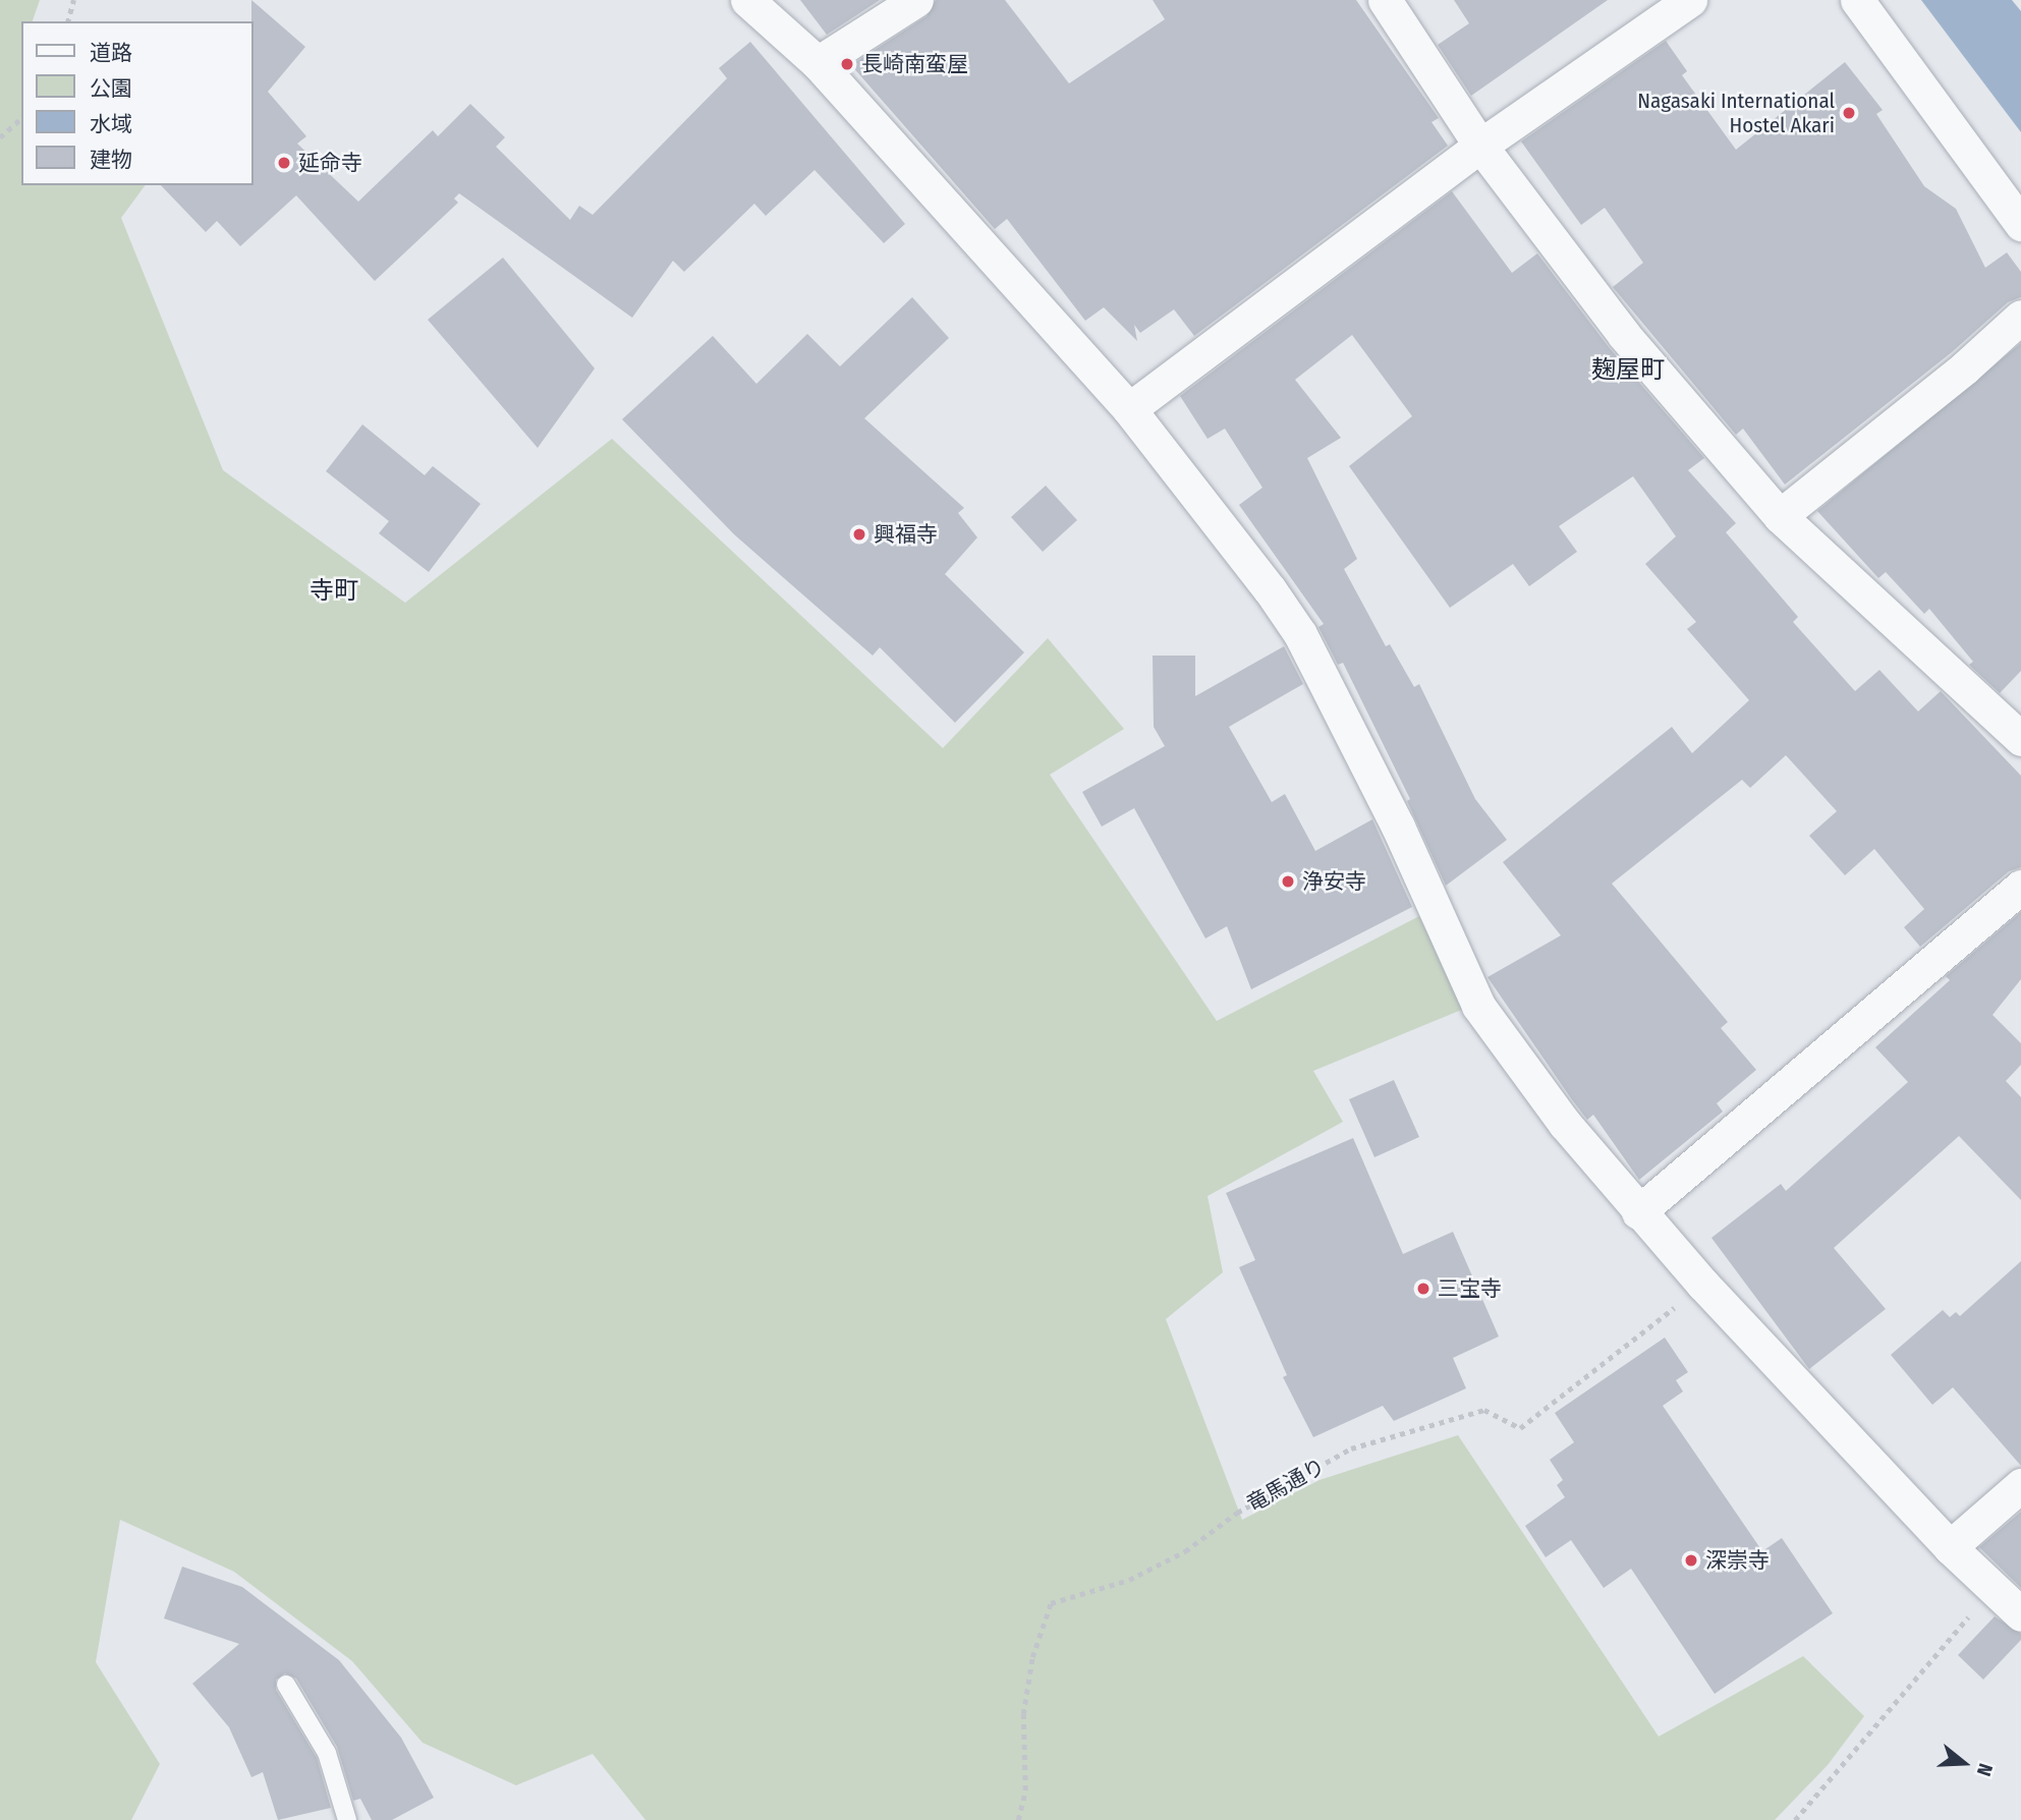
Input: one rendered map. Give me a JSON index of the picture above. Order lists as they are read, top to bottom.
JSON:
{
  "streets": {
    "path": ["竜馬通り"]
  },
  "districts": ["麹屋町", "寺町"],
  "places": [
    "長崎南蛮屋",
    "Nagasaki International Hostel Akari",
    "延命寺",
    "興福寺",
    "浄安寺",
    "三宝寺",
    "深崇寺"
  ],
  "legend": [
    "道路",
    "公園",
    "水域",
    "建物"
  ],
  "north": "right"
}
